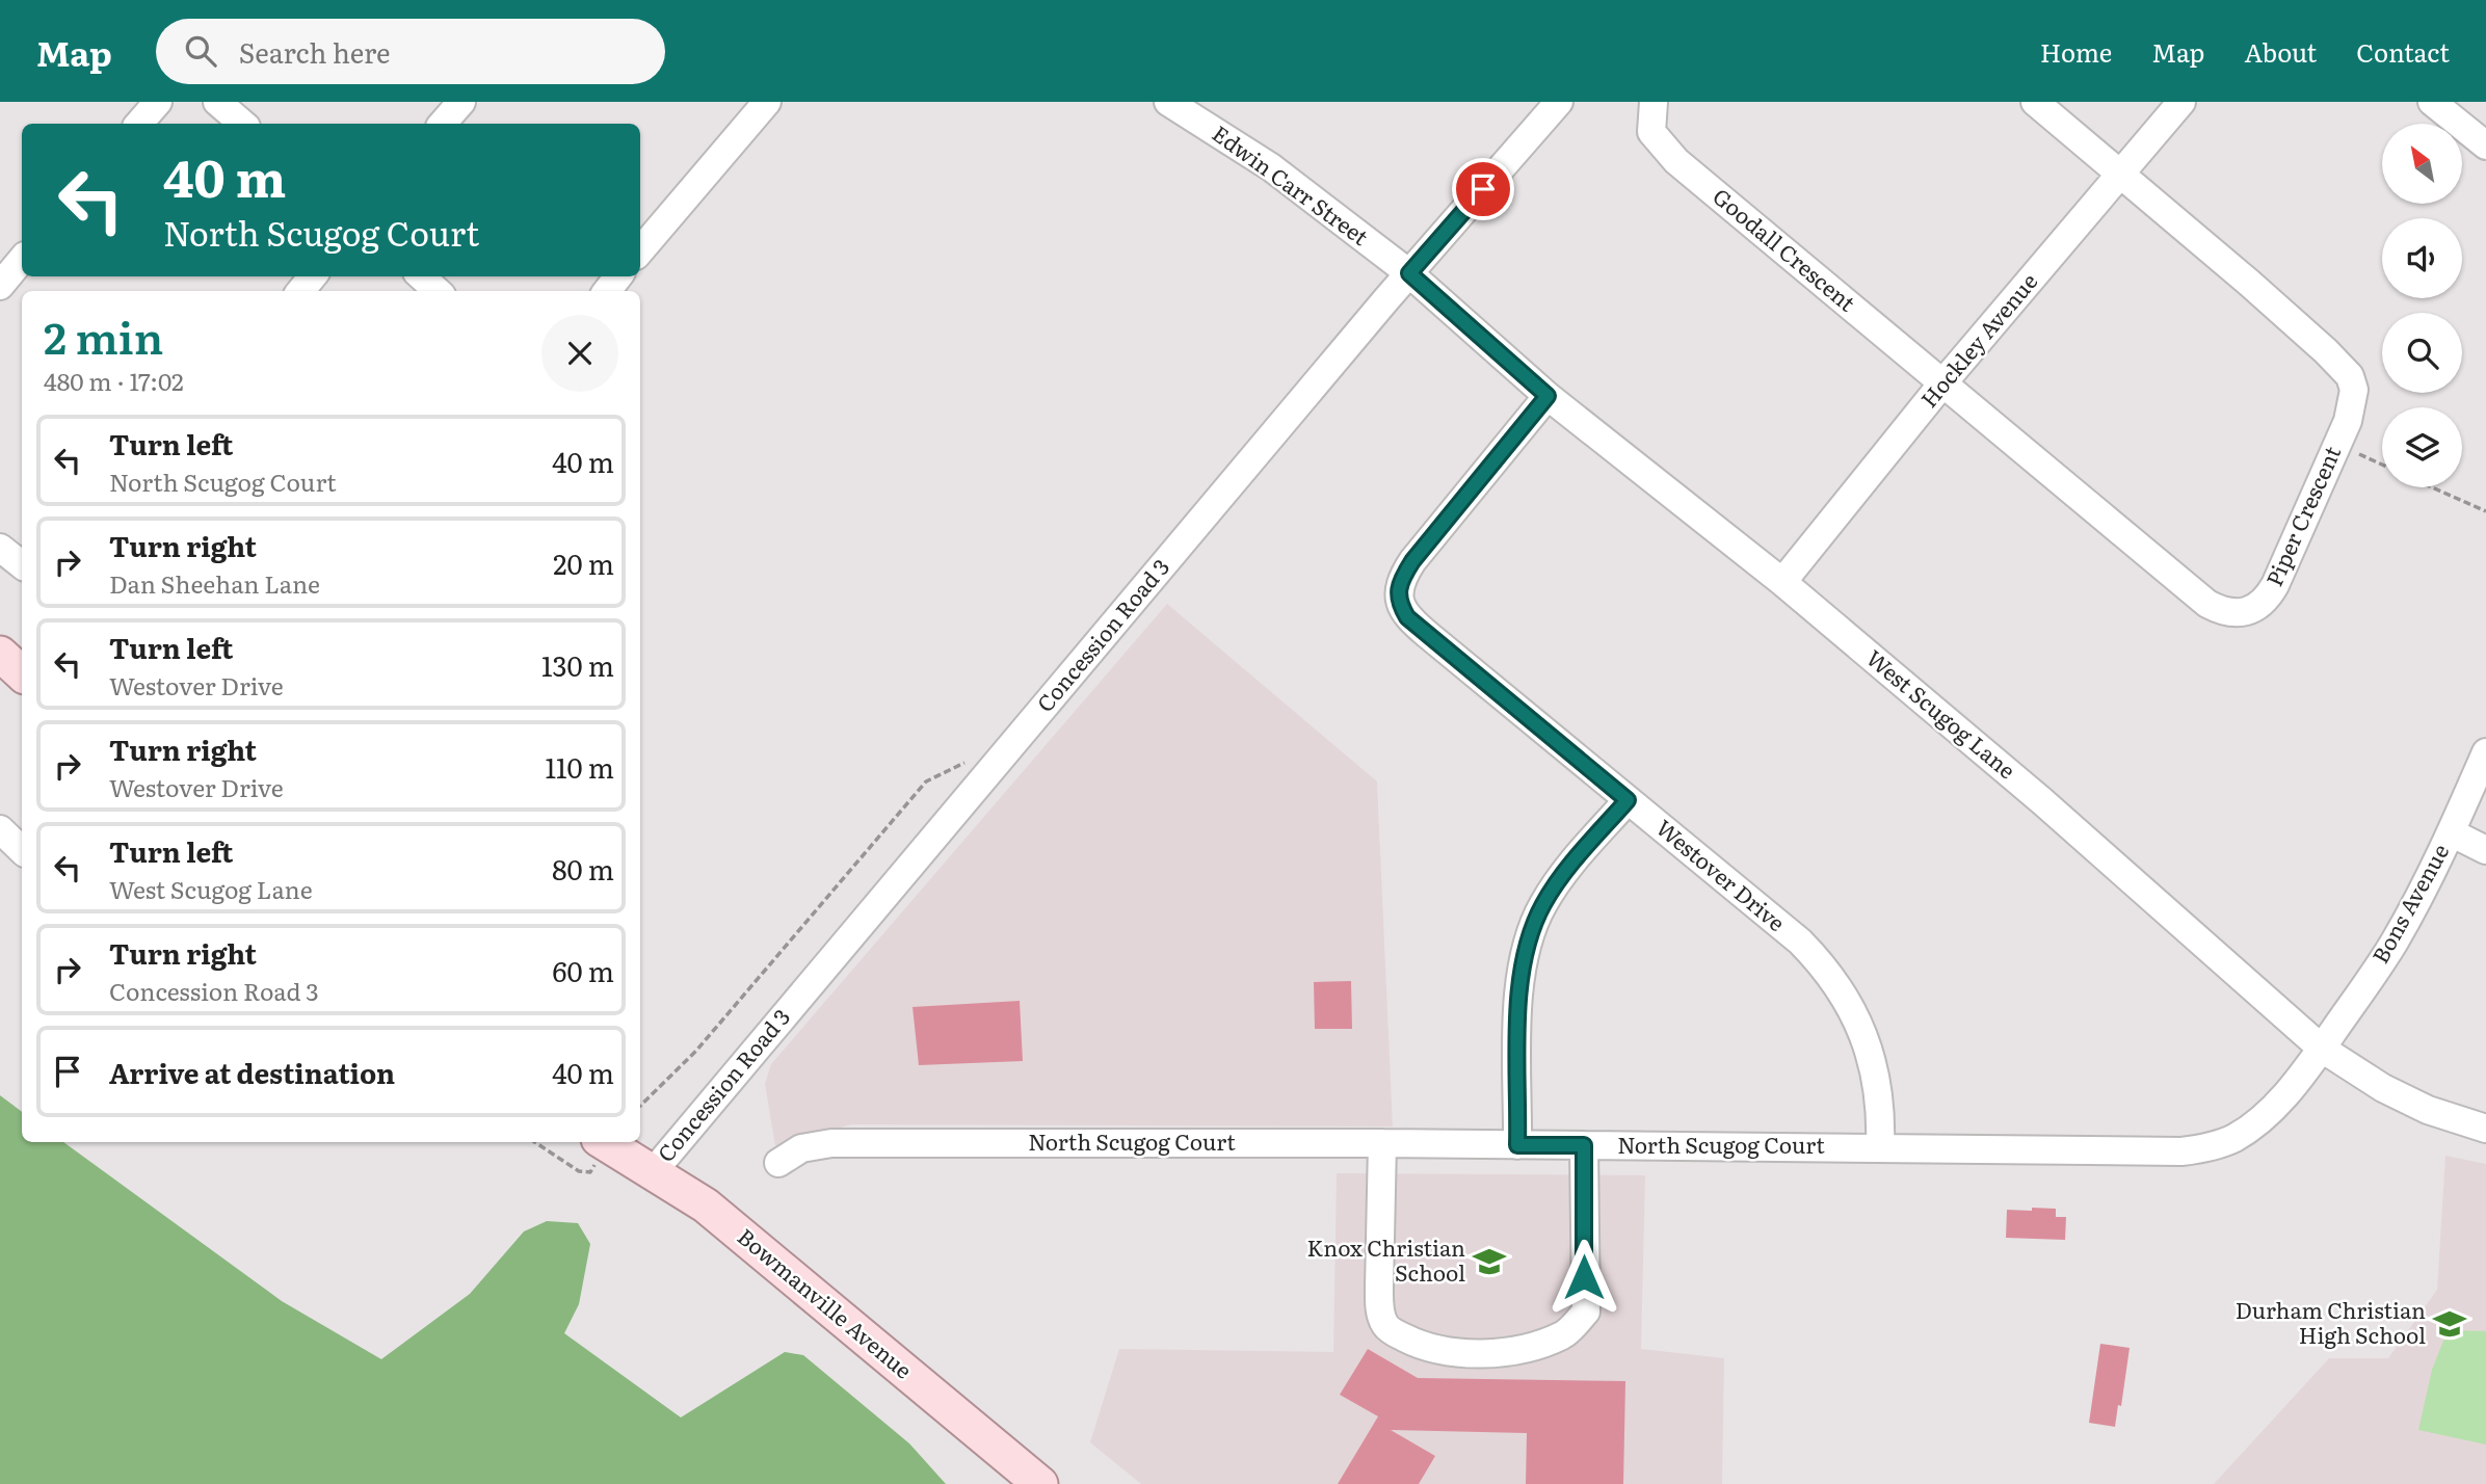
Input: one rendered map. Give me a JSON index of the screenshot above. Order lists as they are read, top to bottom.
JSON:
{
  "streets": {
    "main road": ["Bowmanville Avenue"],
    "street": [
      "Edwin Carr Street",
      "Goodall Crescent",
      "Hockley Avenue",
      "Piper Crescent",
      "Concession Road 3",
      "West Scugog Lane",
      "Westover Drive",
      "Bons Avenue",
      "North Scugog Court"
    ]
  },
  "crossings": [
    ["Edwin Carr Street", "Concession Road 3"],
    ["Edwin Carr Street", "West Scugog Lane"],
    ["Goodall Crescent", "Hockley Avenue"],
    ["Goodall Crescent", "Piper Crescent"],
    ["Hockley Avenue", "Piper Crescent"],
    ["Hockley Avenue", "West Scugog Lane"],
    ["Concession Road 3", "West Scugog Lane"],
    ["Concession Road 3", "Bowmanville Avenue"],
    ["West Scugog Lane", "Westover Drive"],
    ["West Scugog Lane", "Bons Avenue"],
    ["West Scugog Lane", "North Scugog Court"],
    ["Westover Drive", "North Scugog Court"],
    ["Bons Avenue", "North Scugog Court"]
  ],
  "places": {
    "school or university": ["Knox Christian School", "Durham Christian High School"]
  },
  "north": "top left",
  "page": {
    "header": "Map",
    "search": "Search here",
    "nav": [
      "Home",
      "Map",
      "About",
      "Contact"
    ],
    "turn": ["40 m", "North Scugog Court"],
    "heading": ["2 min", "480 m · 17:02"],
    "list": [
      {
        "name": "Turn left",
        "note": "North Scugog Court",
        "value": "40 m"
      },
      {
        "name": "Turn right",
        "note": "Dan Sheehan Lane",
        "value": "20 m"
      },
      {
        "name": "Turn left",
        "note": "Westover Drive",
        "value": "130 m"
      },
      {
        "name": "Turn right",
        "note": "Westover Drive",
        "value": "110 m"
      },
      {
        "name": "Turn left",
        "note": "West Scugog Lane",
        "value": "80 m"
      },
      {
        "name": "Turn right",
        "note": "Concession Road 3",
        "value": "60 m"
      },
      {
        "name": "Arrive at destination",
        "value": "40 m"
      }
    ]
  }
}
